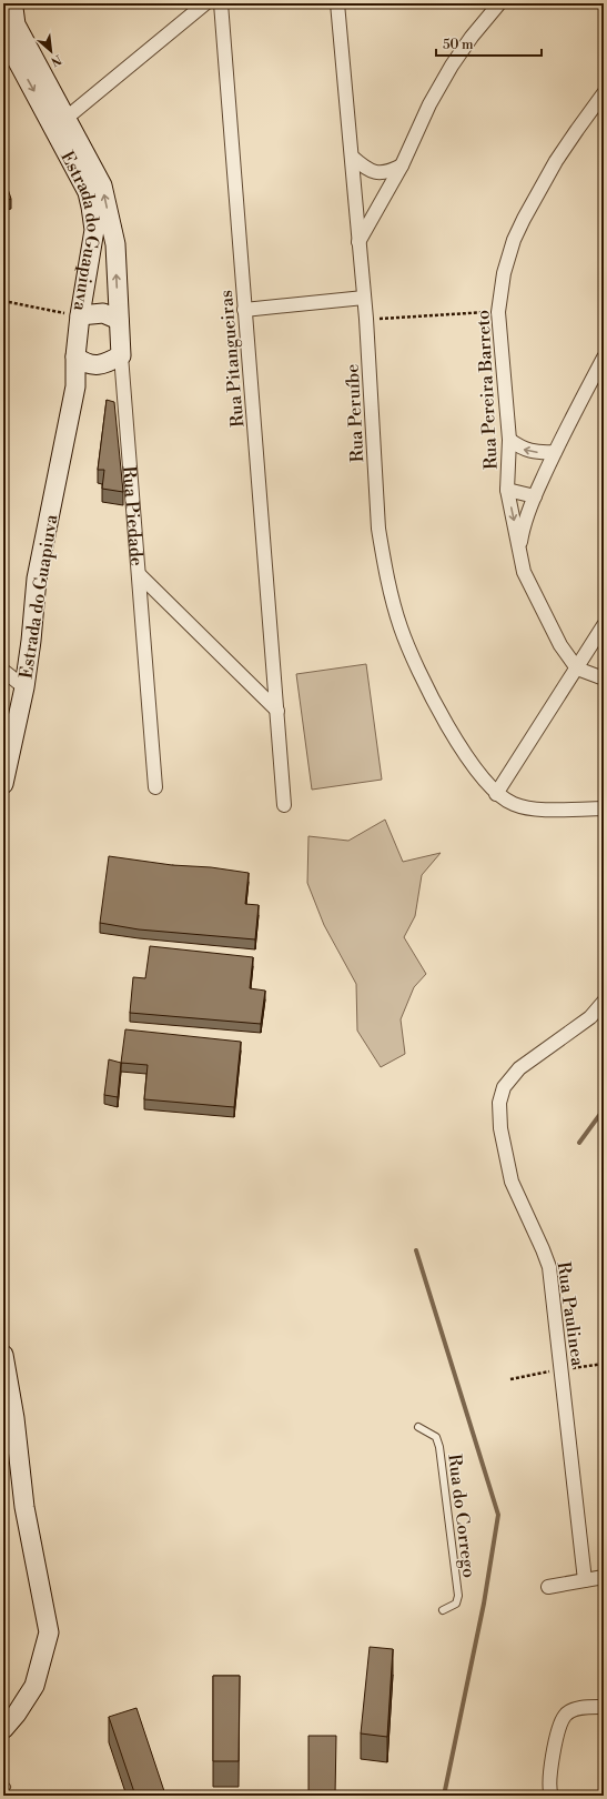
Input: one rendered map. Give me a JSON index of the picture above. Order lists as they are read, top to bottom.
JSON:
{
  "streets": {
    "street": [
      "Estrada do Guapiuva",
      "Rua Pitangueiras",
      "Rua Pereira Barreto",
      "Rua Peruíbe",
      "Rua Piedade",
      "Rua Paulinea"
    ],
    "lane": ["Rua do Corrego"]
  },
  "crossings": [
    ["Estrada do Guapiuva", "Rua Piedade"]
  ],
  "scale_bar": "50 m",
  "north": "bottom right"
}
